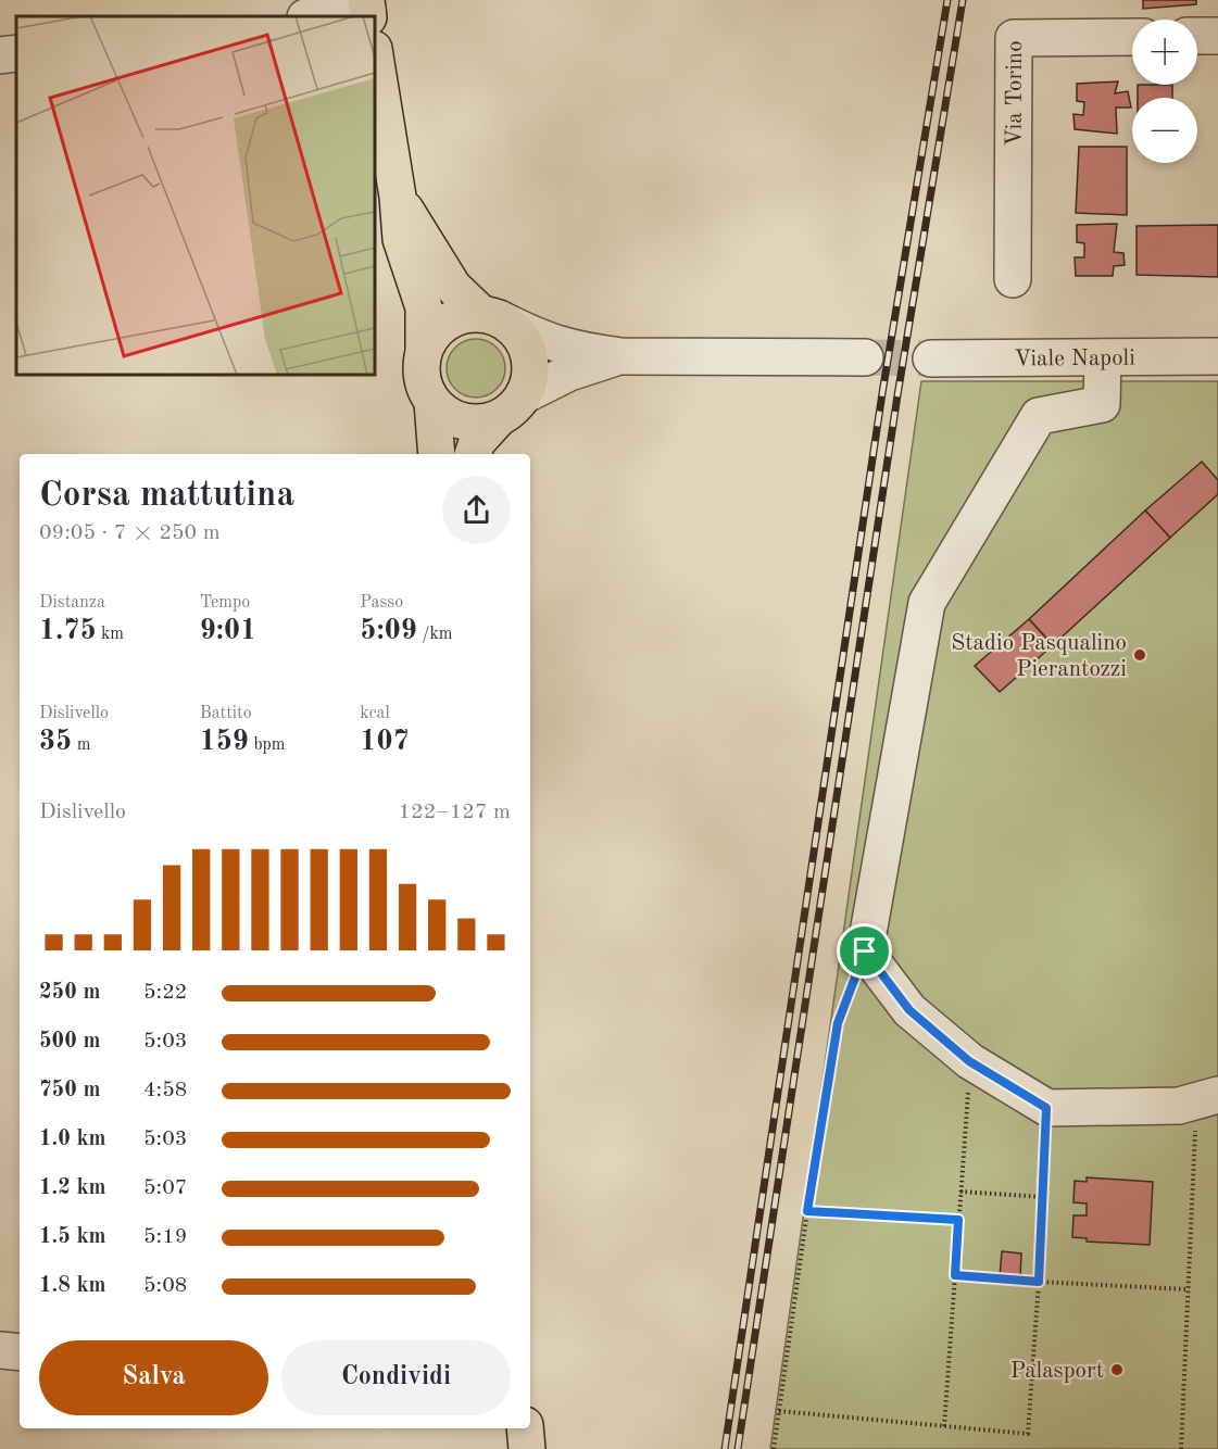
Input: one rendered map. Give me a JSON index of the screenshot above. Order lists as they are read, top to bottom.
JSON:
{
  "streets": {
    "street": ["Via Torino", "Viale Napoli"]
  },
  "places": ["Stadio Pasqualino Pierantozzi", "Palasport"],
  "page": {
    "map_buttons": ["+", "−"],
    "heading": ["Corsa mattutina", "09:05 · 7 × 250 m"],
    "stats": [
      ["Distanza", "1.75 km"],
      ["Tempo", "9:01"],
      ["Passo", "5:09 /km"],
      ["Dislivello", "35 m"],
      ["Battito", "159 bpm"],
      ["kcal", "107"]
    ],
    "chart": ["Dislivello", "122–127 m"],
    "list": [
      {
        "name": "250 m",
        "note": "5:22"
      },
      {
        "name": "500 m",
        "note": "5:03"
      },
      {
        "name": "750 m",
        "note": "4:58"
      },
      {
        "name": "1.0 km",
        "note": "5:03"
      },
      {
        "name": "1.2 km",
        "note": "5:07"
      },
      {
        "name": "1.5 km",
        "note": "5:19"
      },
      {
        "name": "1.8 km",
        "note": "5:08"
      }
    ],
    "buttons": ["Salva", "Condividi"]
  }
}
